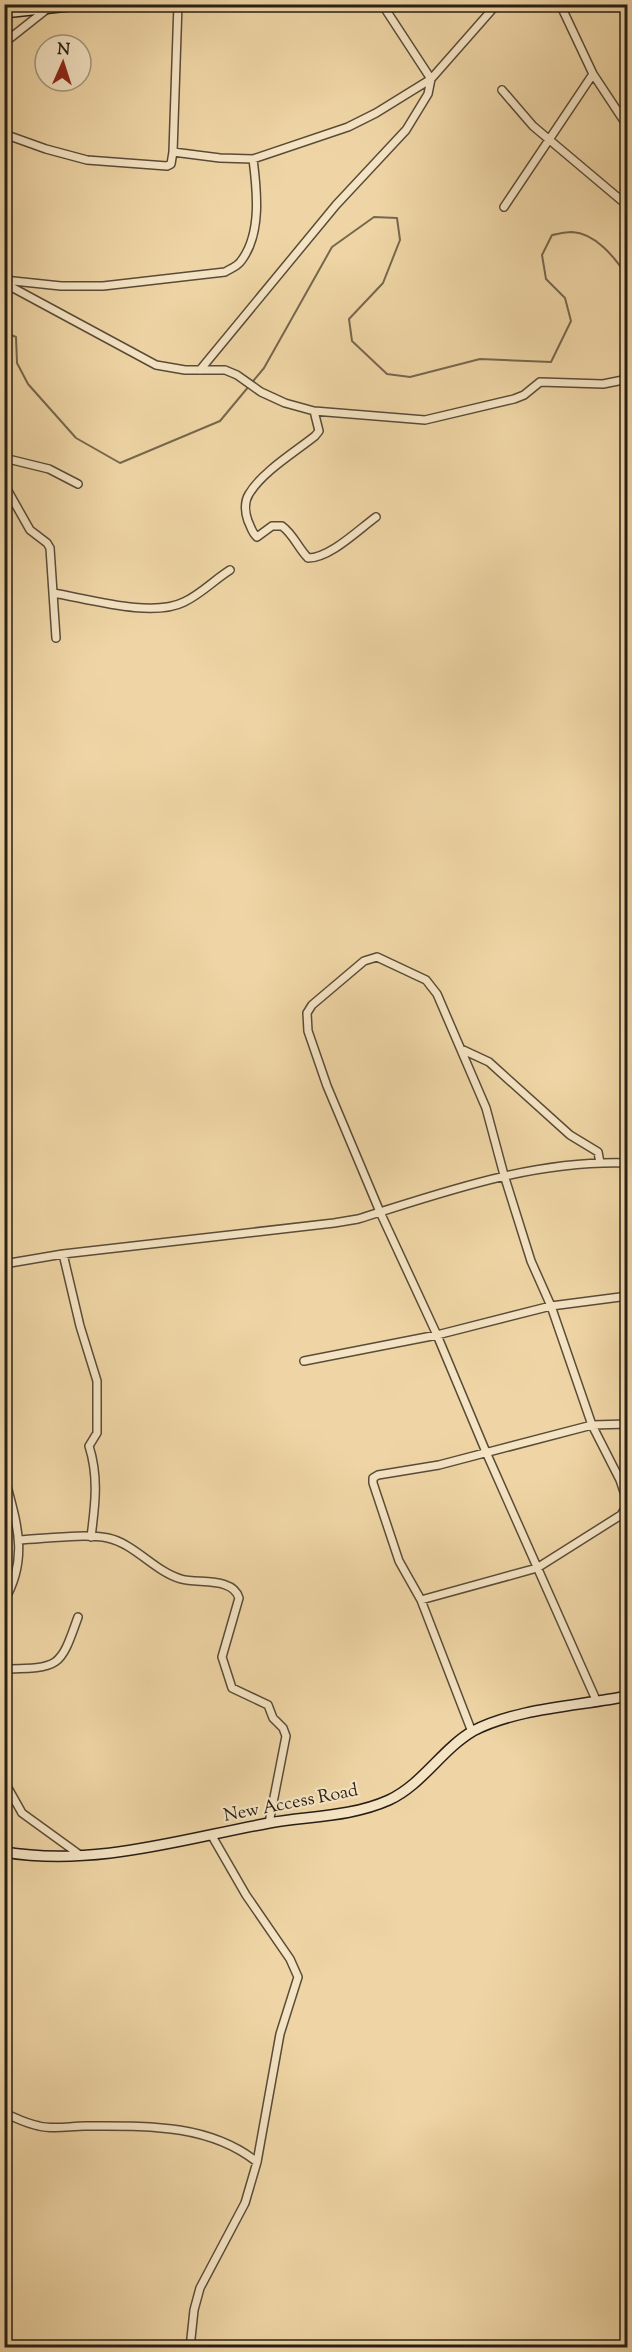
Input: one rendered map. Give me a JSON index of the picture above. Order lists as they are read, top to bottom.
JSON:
{
  "streets": {
    "main road": ["New Access Road"]
  },
  "north": "top"
}
